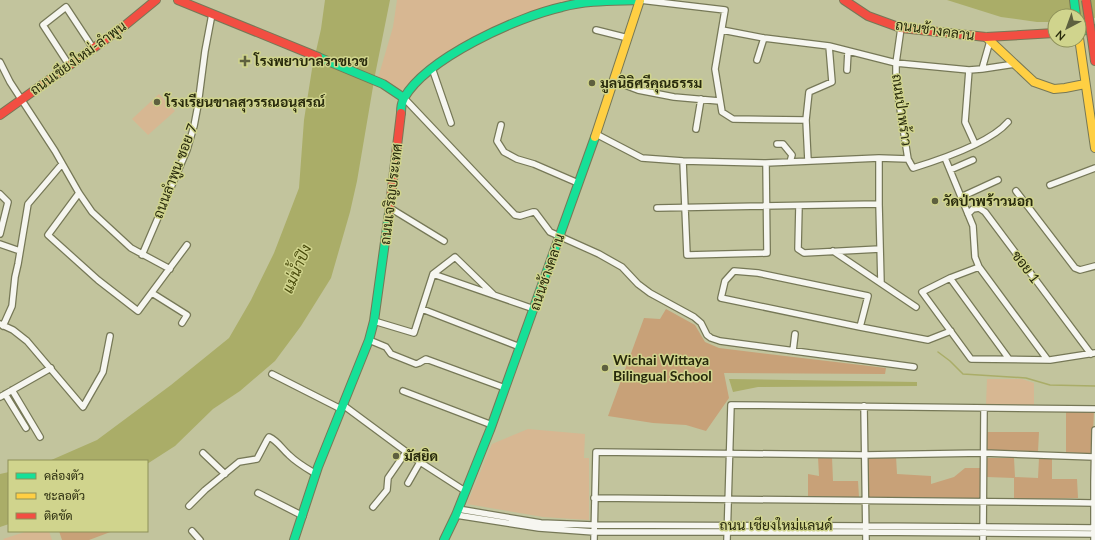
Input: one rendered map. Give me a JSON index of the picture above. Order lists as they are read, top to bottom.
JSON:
{
  "streets": {
    "street": [
      "ถนนช้างคลาน",
      "ถนนเชียงใหม่-ลำพูน",
      "ถนนป่าพร้าว",
      "ถนนลำพูน ซอย 7",
      "ถนนเจริญประเทศ",
      "ซอย 1",
      "ถนน เชียงใหม่แลนด์"
    ]
  },
  "crossings": [
    ["ถนนช้างคลาน", "ถนนป่าพร้าว"],
    ["ถนนช้างคลาน", "ถนนเจริญประเทศ"],
    ["ถนนช้างคลาน", "ถนน เชียงใหม่แลนด์"]
  ],
  "water": ["แม่น้ำปิง"],
  "places": {
    "health": ["โรงพยาบาลราชเวช"],
    "other": [
      "มูลนิธิศรีคุณธรรม",
      "โรงเรียนขาลสุวรรณอนุสรณ์",
      "วัดป่าพร้าวนอก",
      "Wichai Wittaya Bilingual School",
      "มัสยิด"
    ]
  },
  "legend": ["คล่องตัว", "ชะลอตัว", "ติดขัด"],
  "north": "bottom left"
}
